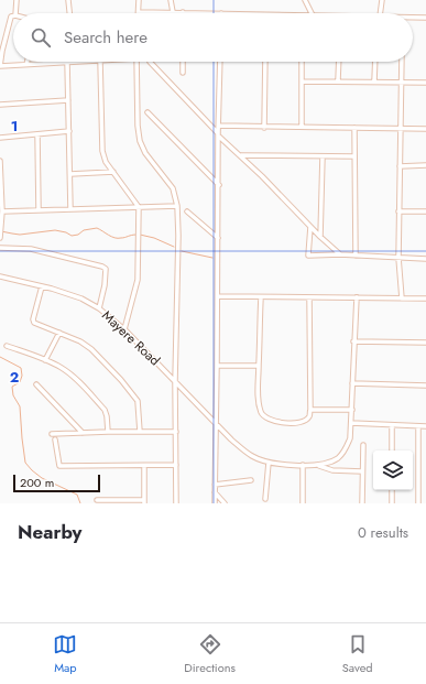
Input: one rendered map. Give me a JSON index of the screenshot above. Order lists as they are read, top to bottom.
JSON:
{
  "streets": {
    "street": ["Mayere Road"]
  },
  "scale_bar": "200 m",
  "page": {
    "search": "Search here",
    "scale": "200 m",
    "heading": ["Nearby", "0 results"],
    "nav": ["Map", "Directions", "Saved"]
  },
  "grid": {
    "rows": ["1", "2"]
  }
}
